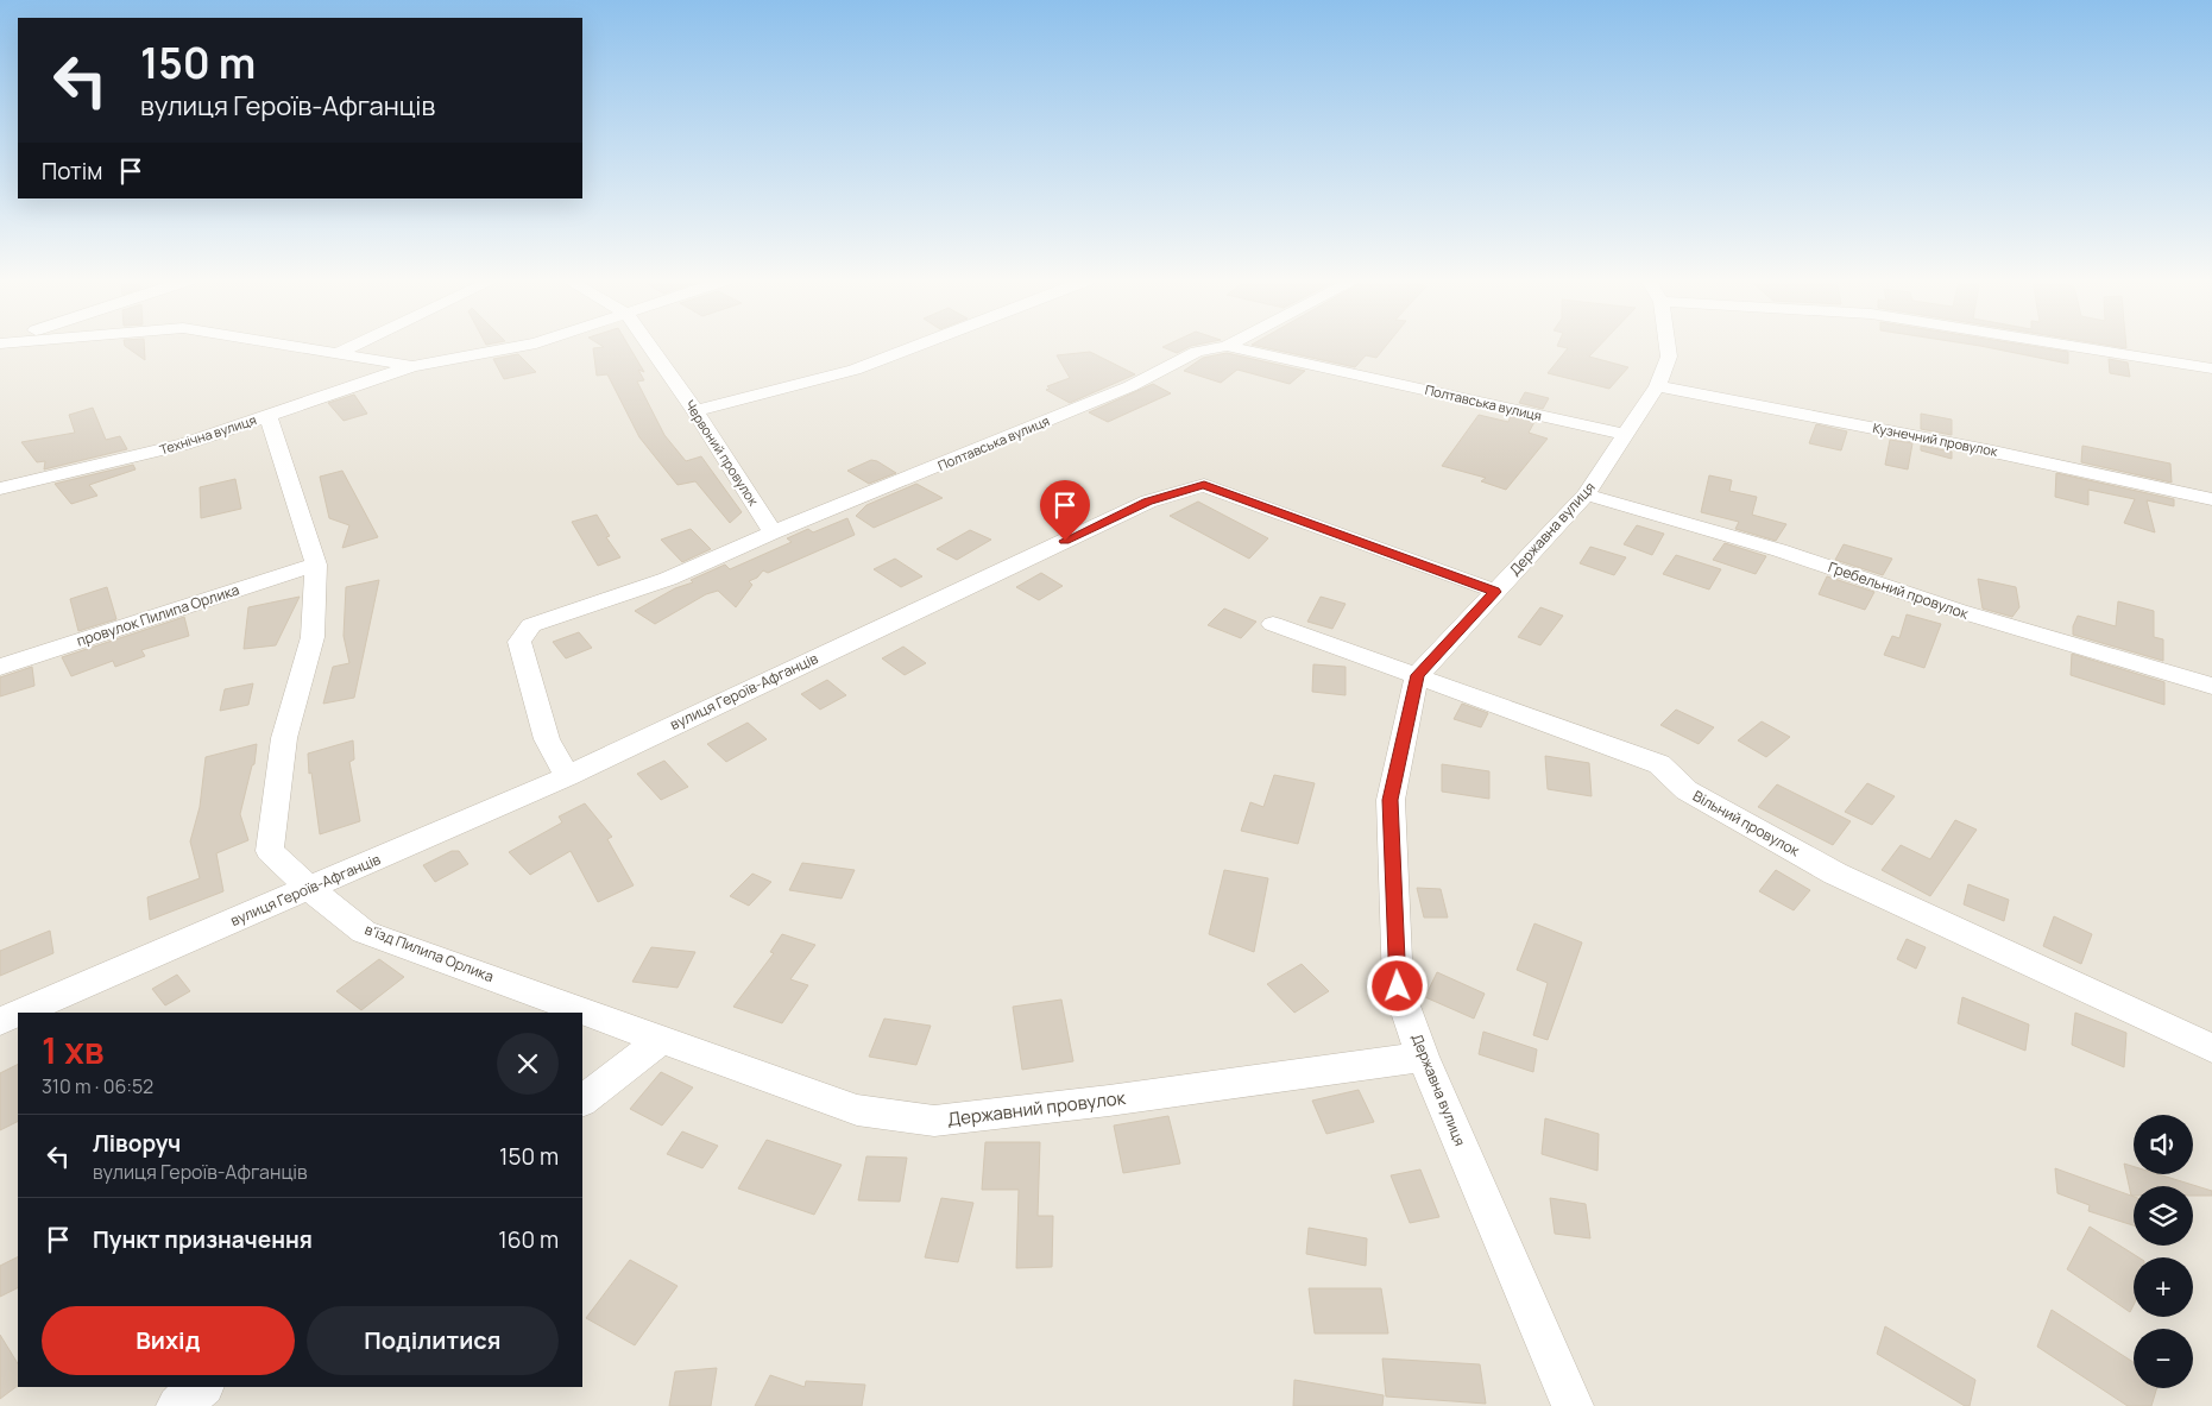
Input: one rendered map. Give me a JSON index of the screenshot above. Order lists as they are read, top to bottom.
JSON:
{
  "streets": {
    "street": [
      "Полтавська вулиця",
      "Технічна вулиця",
      "Кузнечний провулок",
      "Червоний провулок",
      "Державна вулиця",
      "Гребельний провулок",
      "провулок Пилипа Орлика",
      "вулиця Героїв-Афганців",
      "Вільний провулок",
      "в'їзд Пилипа Орлика",
      "Державний провулок"
    ]
  },
  "crossings": [
    ["Полтавська вулиця", "Червоний провулок"],
    ["Полтавська вулиця", "Державна вулиця"],
    ["Полтавська вулиця", "вулиця Героїв-Афганців"],
    ["Технічна вулиця", "в'їзд Пилипа Орлика"],
    ["Кузнечний провулок", "Державна вулиця"],
    ["Державна вулиця", "Гребельний провулок"],
    ["Державна вулиця", "вулиця Героїв-Афганців"],
    ["Державна вулиця", "Вільний провулок"],
    ["Державна вулиця", "Державний провулок"],
    ["провулок Пилипа Орлика", "в'їзд Пилипа Орлика"],
    ["вулиця Героїв-Афганців", "в'їзд Пилипа Орлика"],
    ["в'їзд Пилипа Орлика", "Державний провулок"]
  ],
  "page": {
    "turn": ["150 m", "вулиця Героїв-Афганців"],
    "then": "Потім",
    "heading": ["1 хв", "310 m · 06:52"],
    "list": [
      {
        "name": "Ліворуч",
        "note": "вулиця Героїв-Афганців",
        "value": "150 m"
      },
      {
        "name": "Пункт призначення",
        "value": "160 m"
      }
    ],
    "map_buttons": ["+", "−"],
    "buttons": ["Вихід", "Поділитися"]
  }
}
